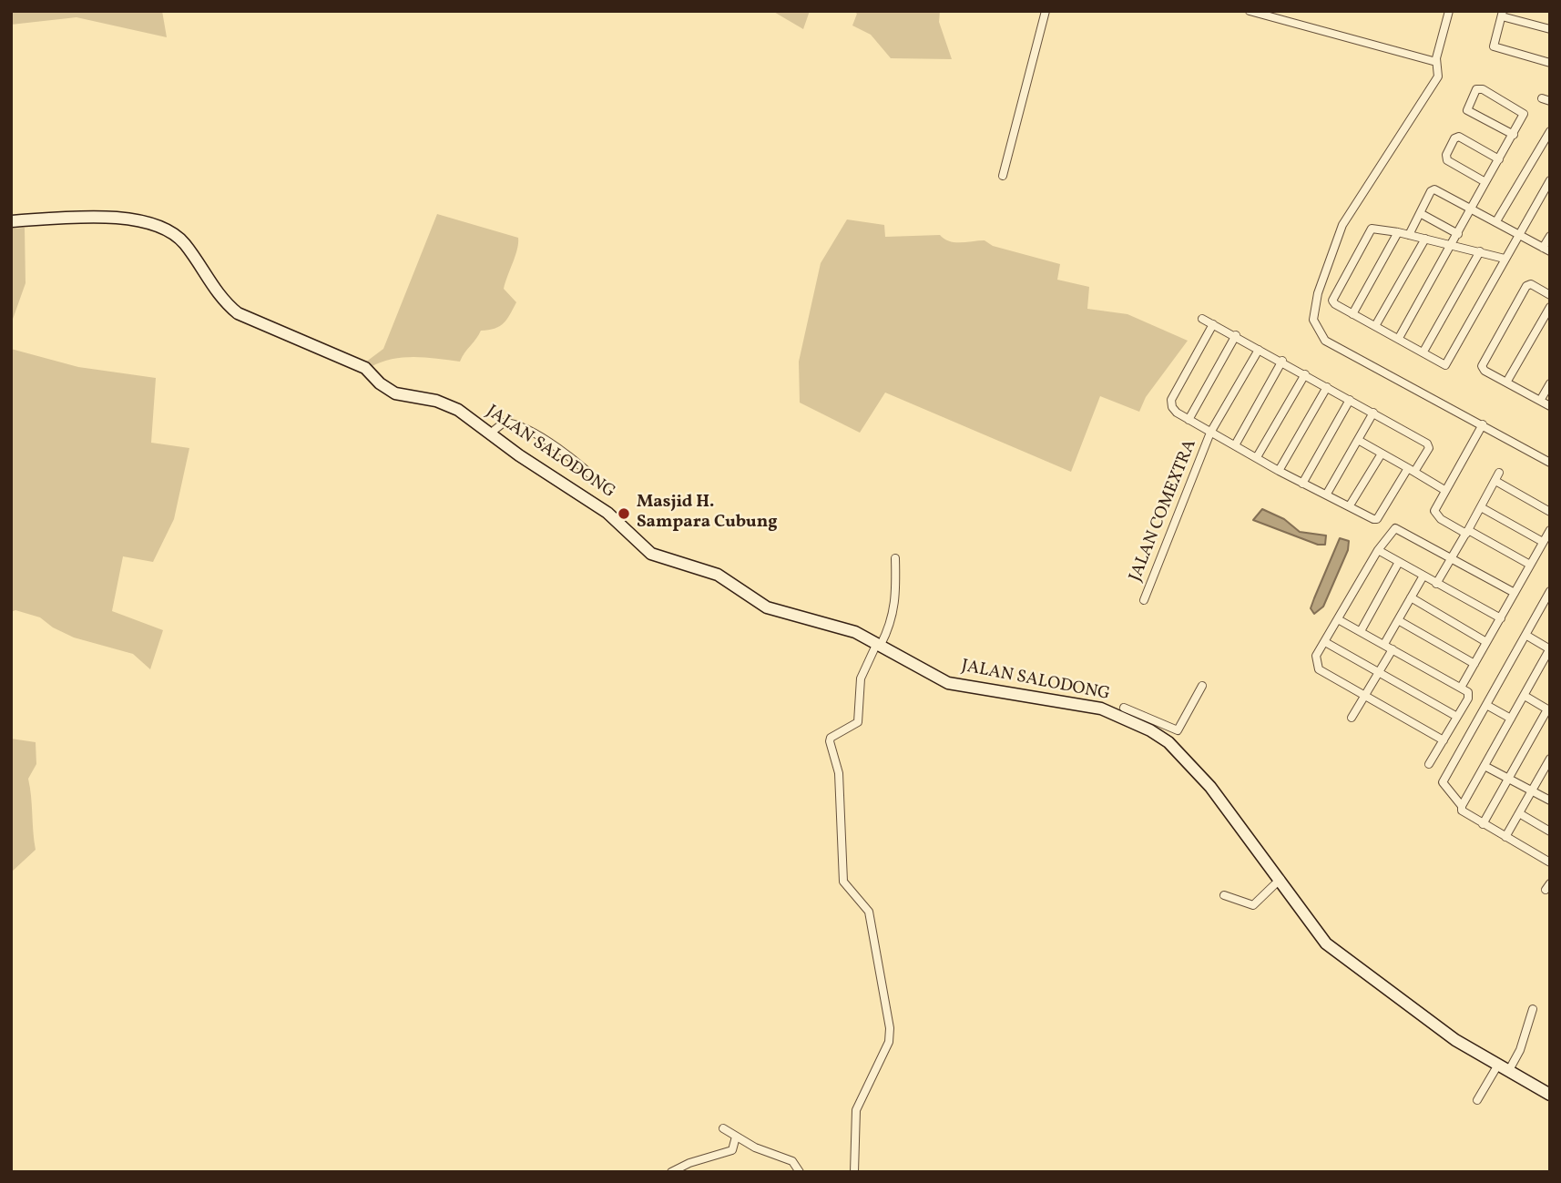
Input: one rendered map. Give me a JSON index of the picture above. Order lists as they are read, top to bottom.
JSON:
{
  "streets": {
    "street": ["JALAN SALODONG", "JALAN COMEXTRA"]
  },
  "places": ["Masjid H. Sampara Cubung"]
}
